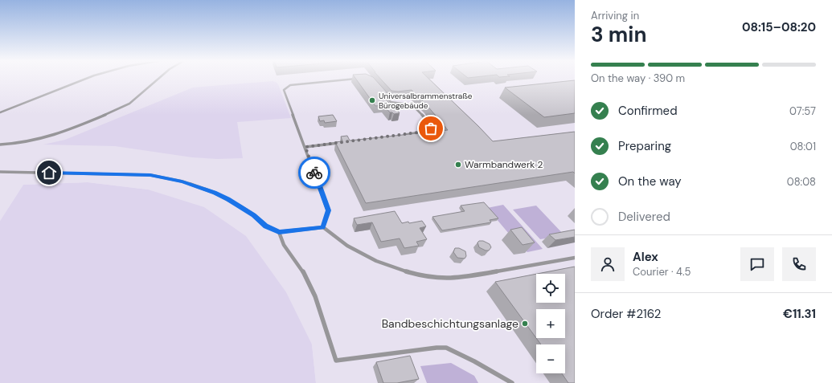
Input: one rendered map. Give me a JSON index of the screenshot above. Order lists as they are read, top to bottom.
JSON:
{
  "places": ["Universalbrammenstraße Bürogebäude", "Warmbandwerk 2", "Bandbeschichtungsanlage"],
  "page": {
    "heading": ["3 min", "Arriving in", "08:15–08:20"],
    "panel": [
      "Alex",
      "Courier · 4.5",
      "Order #2162",
      "€11.31"
    ],
    "bar": "On the way · 390 m",
    "list": [
      ["Confirmed", "07:57"],
      ["Preparing", "08:01"],
      ["On the way", "08:08"],
      "Delivered"
    ],
    "map_buttons": ["+", "−"]
  }
}
